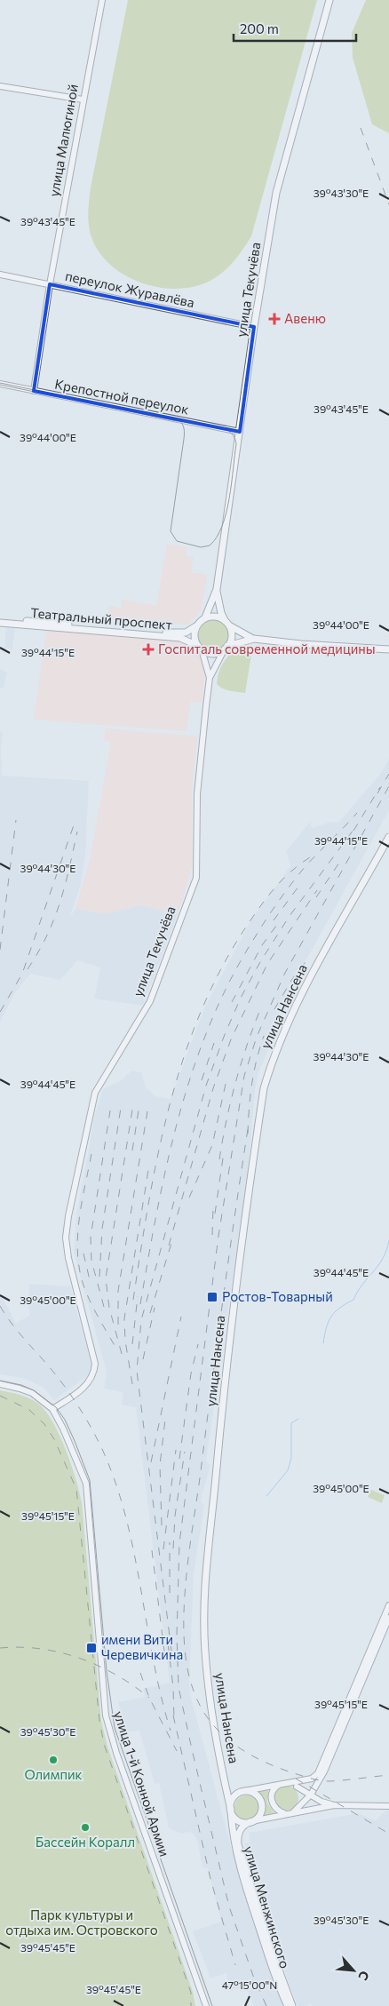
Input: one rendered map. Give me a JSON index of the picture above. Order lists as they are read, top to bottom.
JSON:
{
  "streets": {
    "main road": [
      "улица Малюгиной",
      "переулок Журавлёва",
      "улица Текучёва",
      "Крепостной переулок",
      "Театральный проспект",
      "улица Нансена",
      "улица 1-й Конной Армии",
      "улица Менжинского"
    ]
  },
  "crossings": [
    ["улица Малюгиной", "переулок Журавлёва"],
    ["улица Малюгиной", "Крепостной переулок"],
    ["переулок Журавлёва", "улица Текучёва"],
    ["улица Текучёва", "Крепостной переулок"],
    ["улица Текучёва", "Театральный проспект"],
    ["улица Текучёва", "улица 1-й Конной Армии"],
    ["улица Нансена", "улица Менжинского"]
  ],
  "parks": ["Парк культуры и отдыха им. Островского"],
  "places": {
    "health": ["Авеню", "Госпиталь современной медицины"],
    "transit": ["Ростов-Товарный", "имени Вити Черевичкина"],
    "other": ["Олимпик", "Бассейн Коралл"]
  },
  "scale_bar": "200 m",
  "north": "bottom right",
  "coordinates": [
    "39°43'30\"E",
    "39°43'45\"E",
    "39°44'00\"E",
    "39°44'15\"E",
    "39°44'30\"E",
    "39°44'45\"E",
    "39°45'00\"E",
    "39°45'15\"E",
    "39°45'30\"E",
    "39°45'45\"E",
    "47°15'00\"N"
  ]
}
